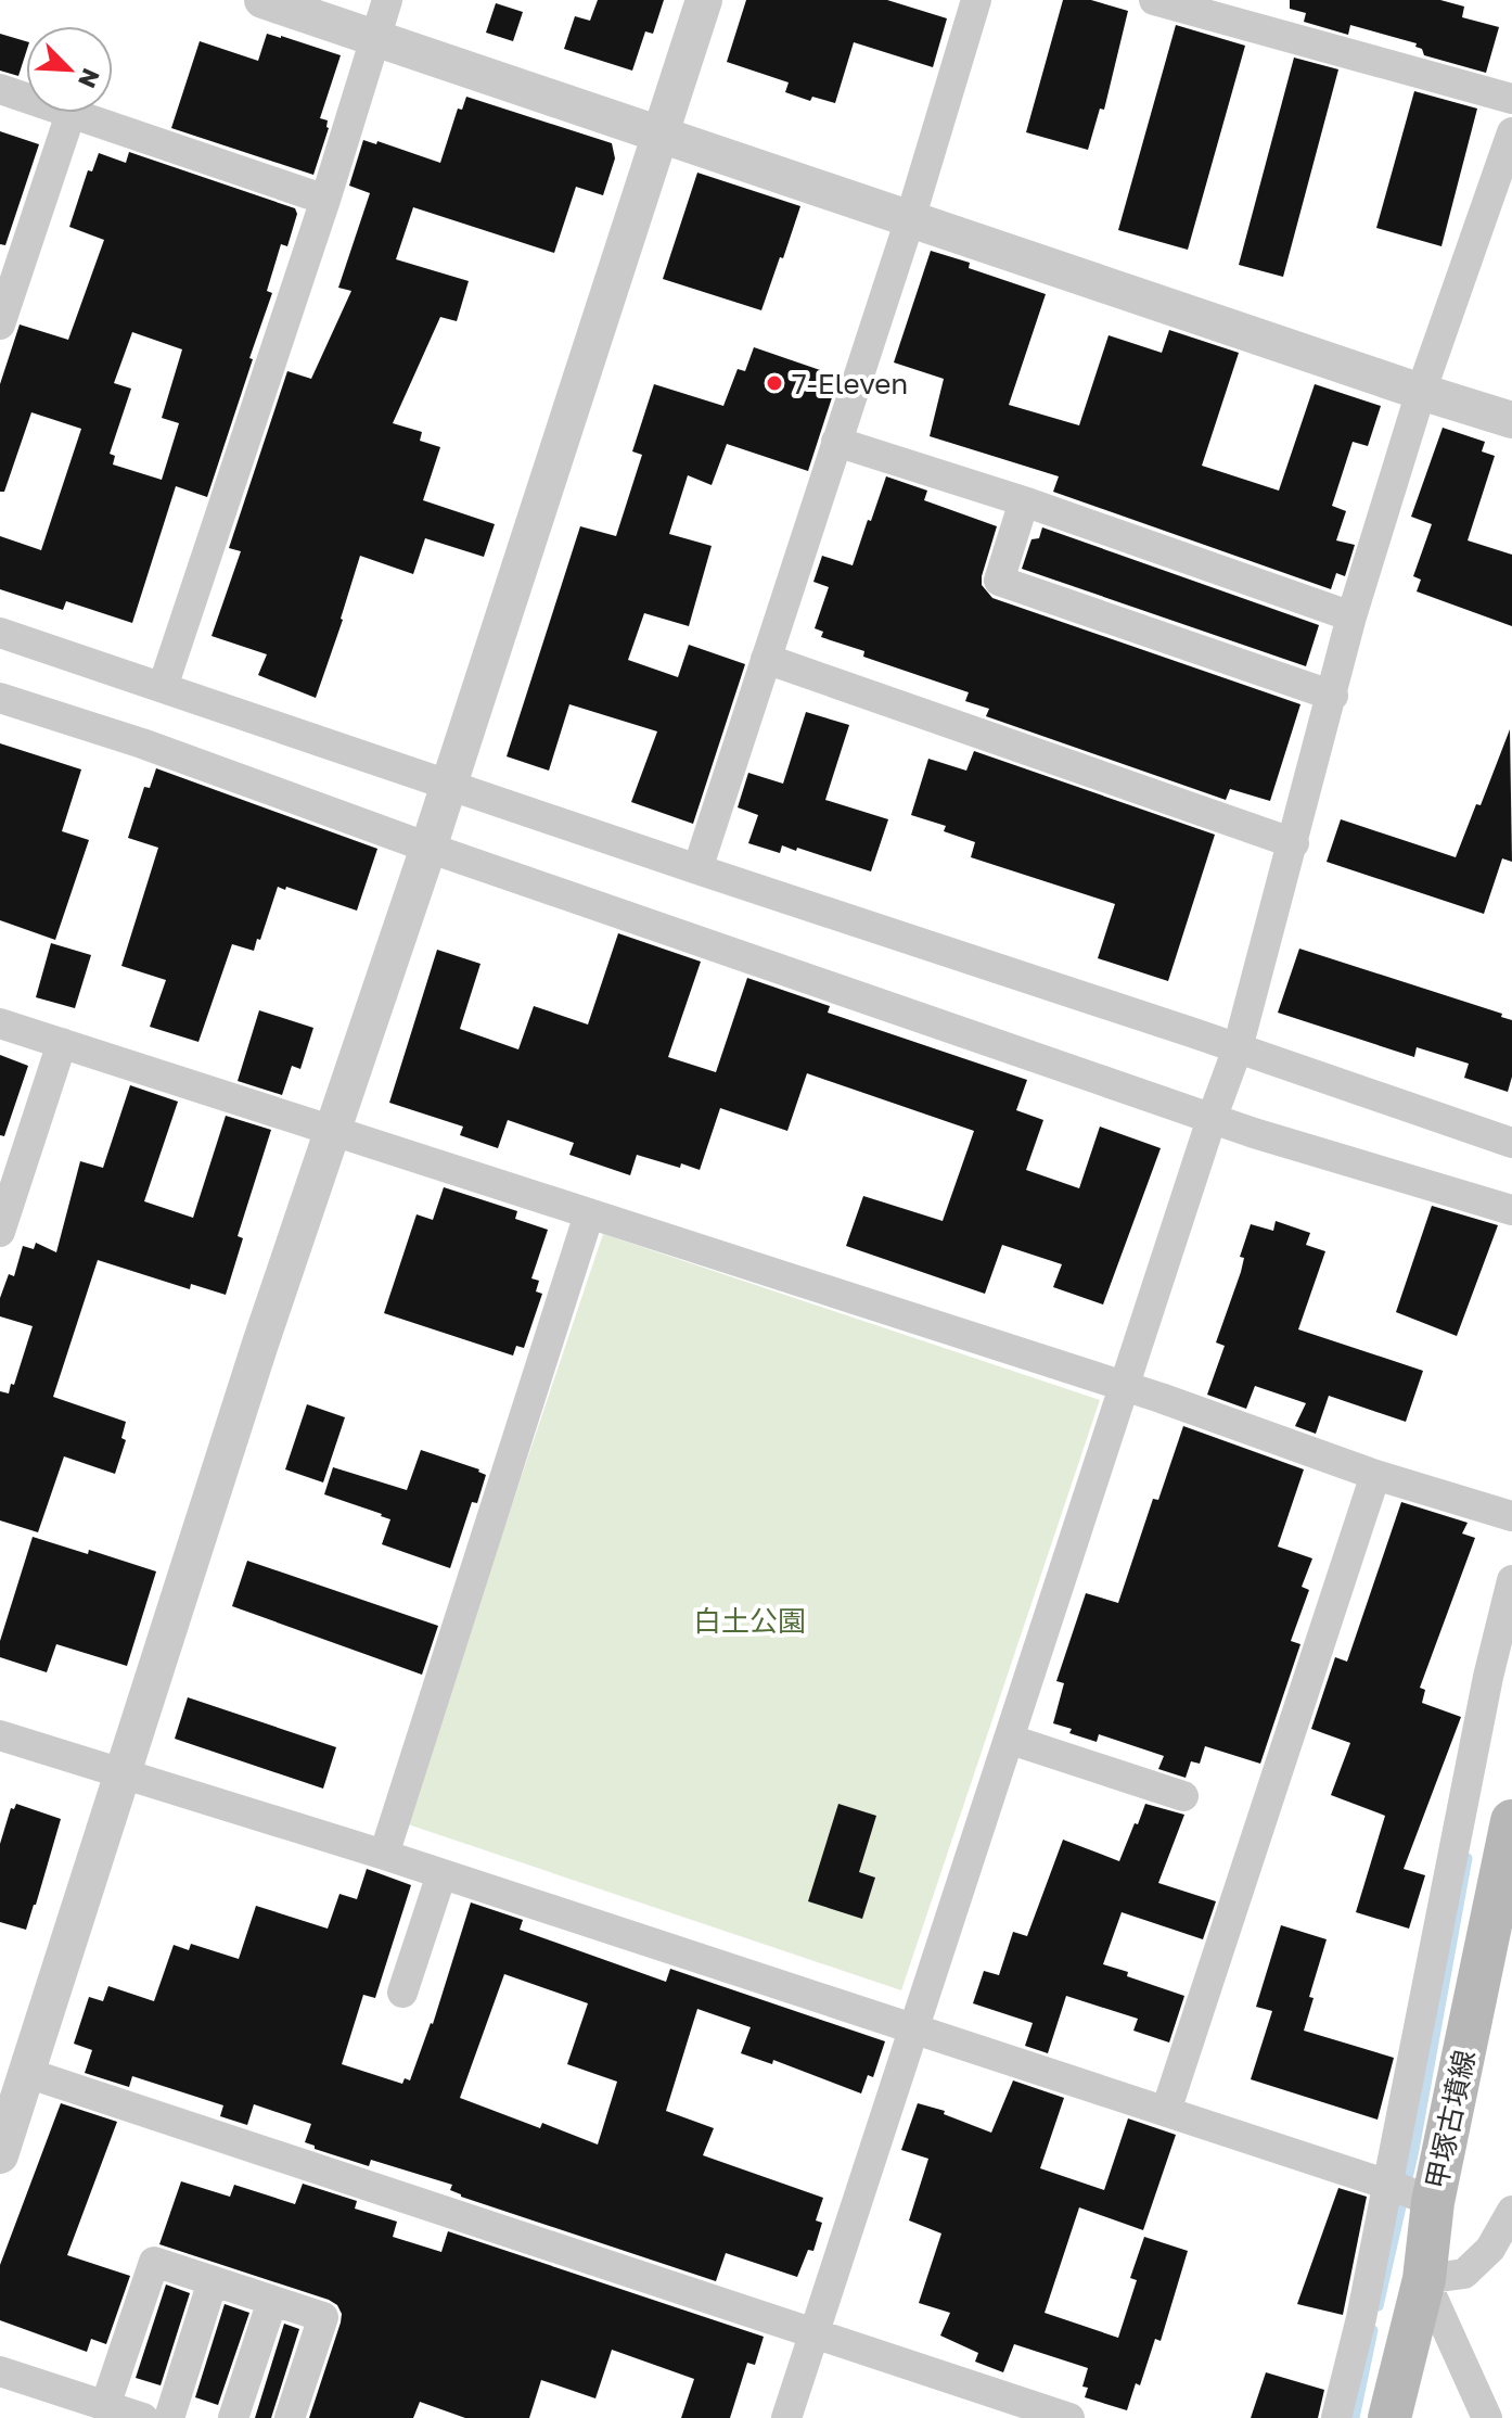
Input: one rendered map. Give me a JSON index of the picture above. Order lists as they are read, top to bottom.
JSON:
{
  "streets": {
    "main road": ["甲塚古墳線"]
  },
  "parks": ["白土公園"],
  "places": ["7-Eleven"],
  "north": "bottom right"
}
